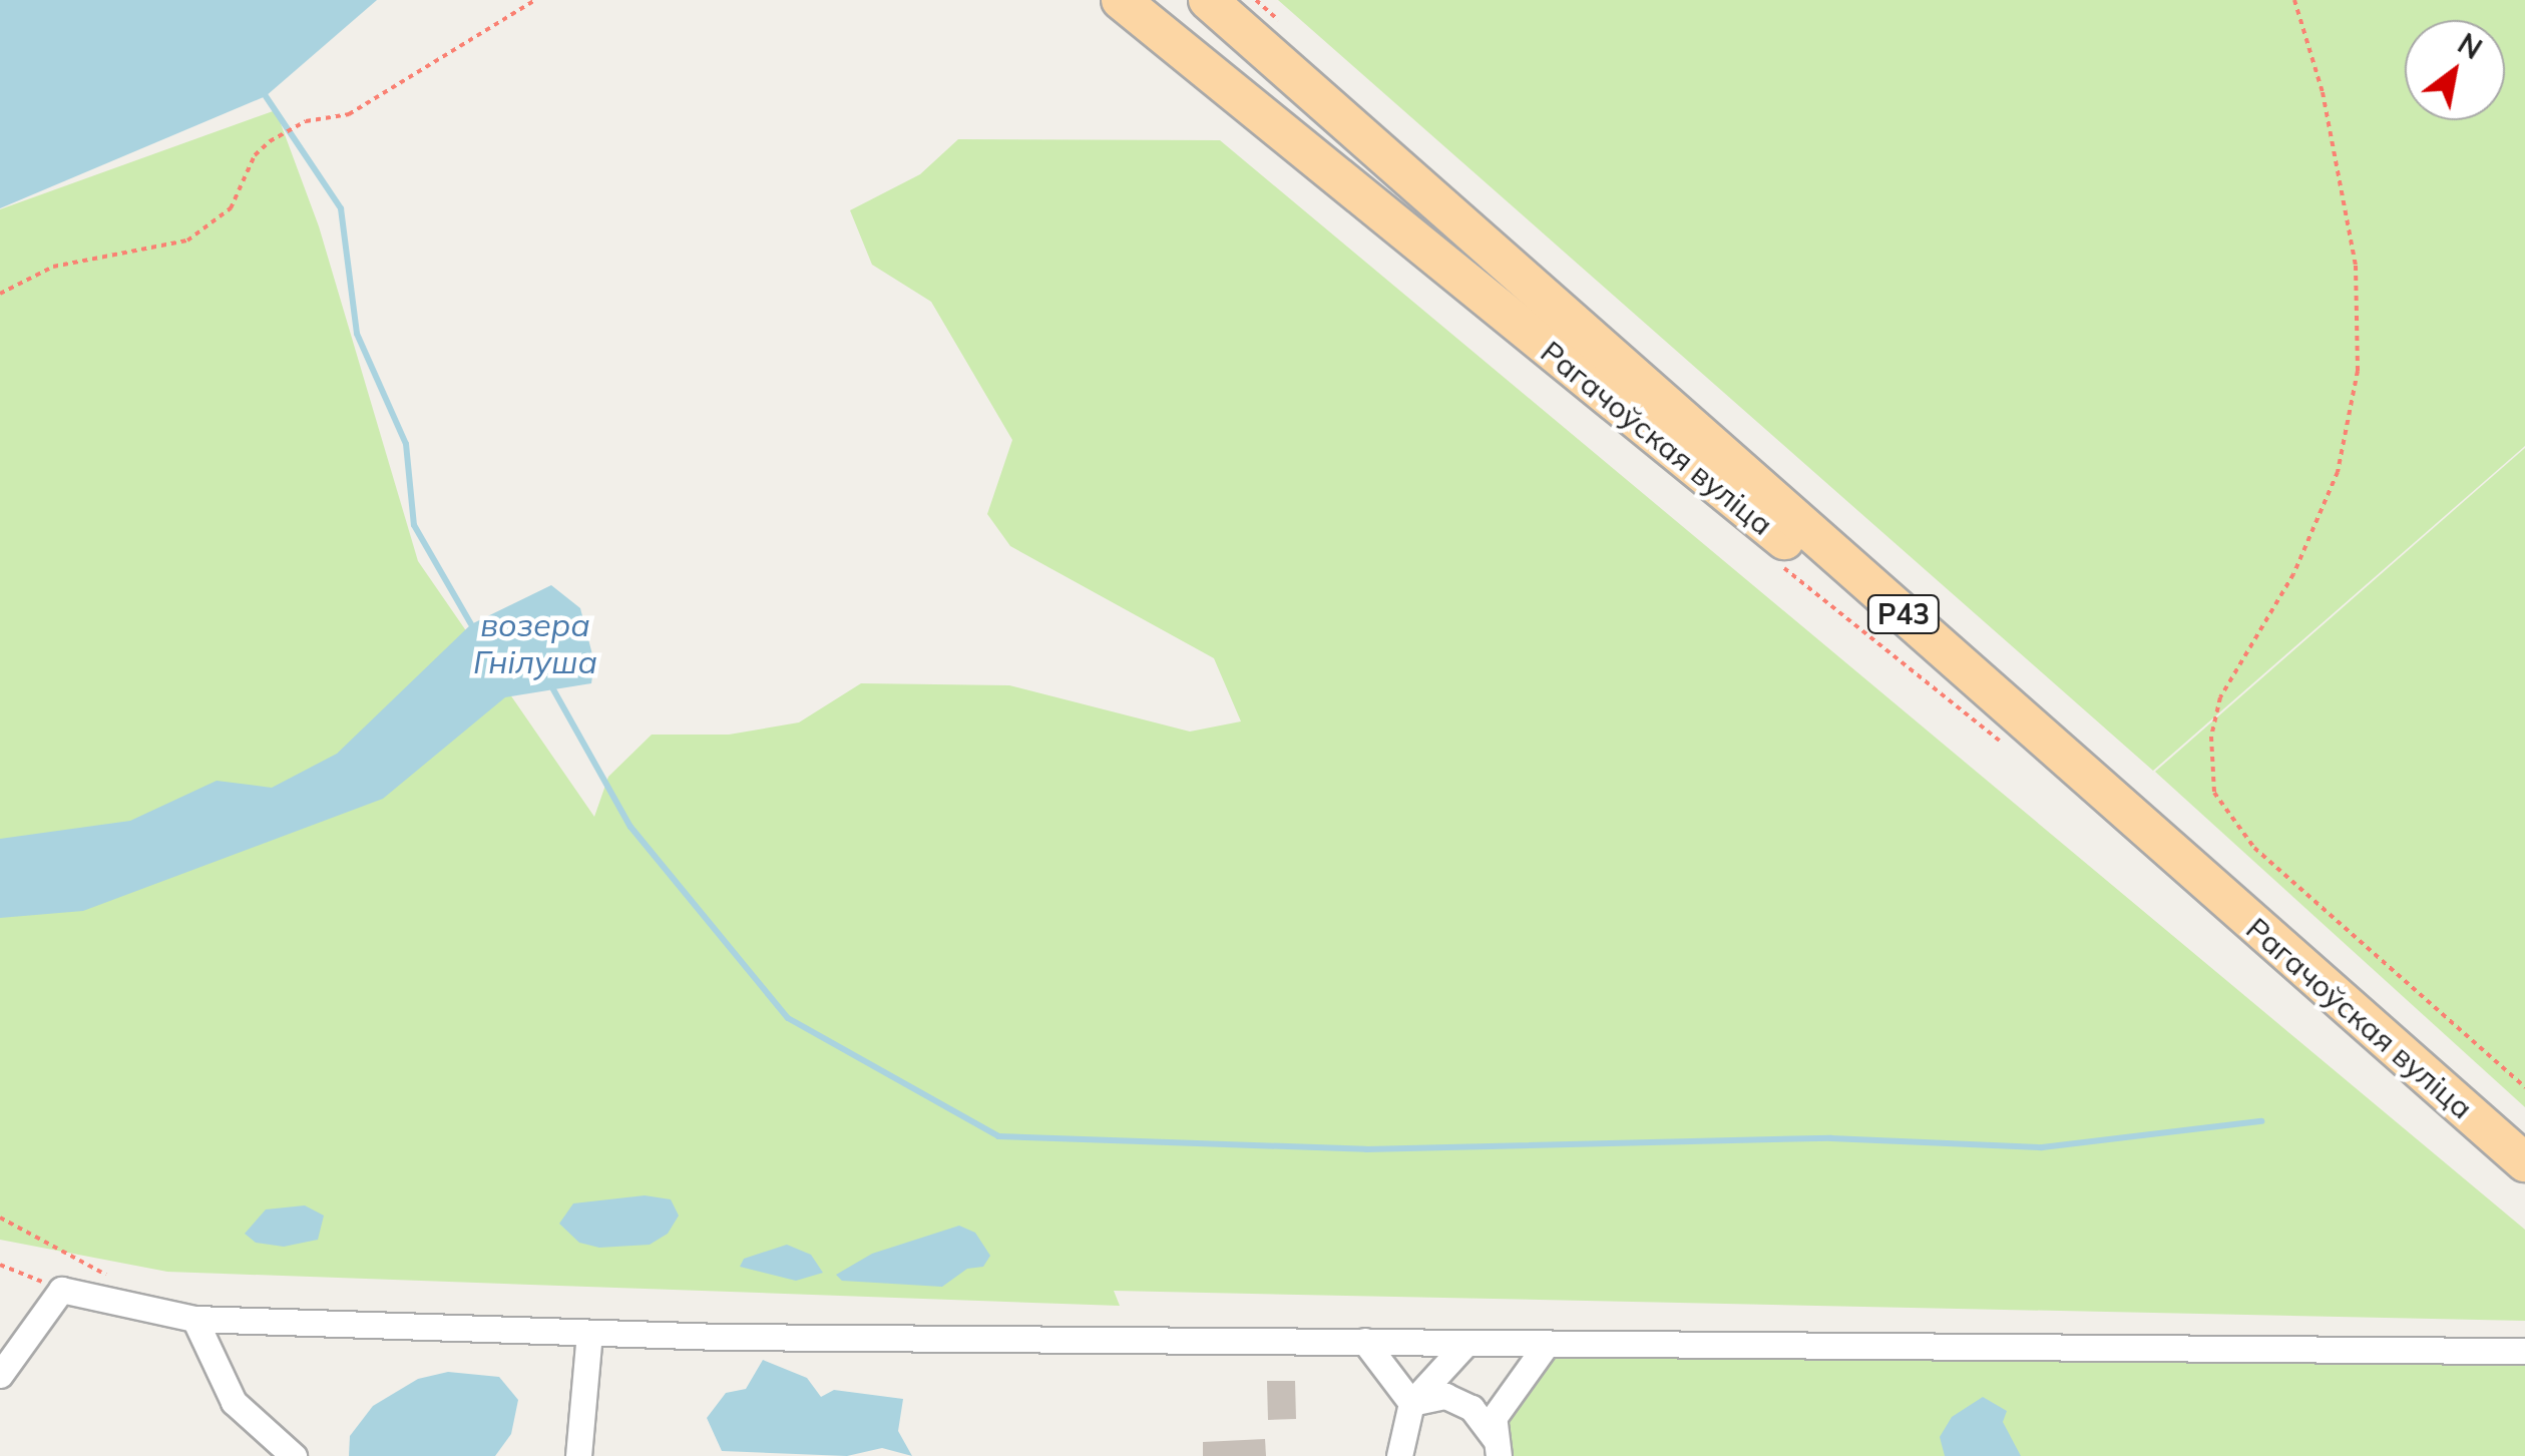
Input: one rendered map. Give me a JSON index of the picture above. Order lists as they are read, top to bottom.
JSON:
{
  "streets": {
    "main road": ["Рагачоўская вуліца", "Р43"]
  },
  "water": ["возера Гнілуша"],
  "north": "top right"
}
